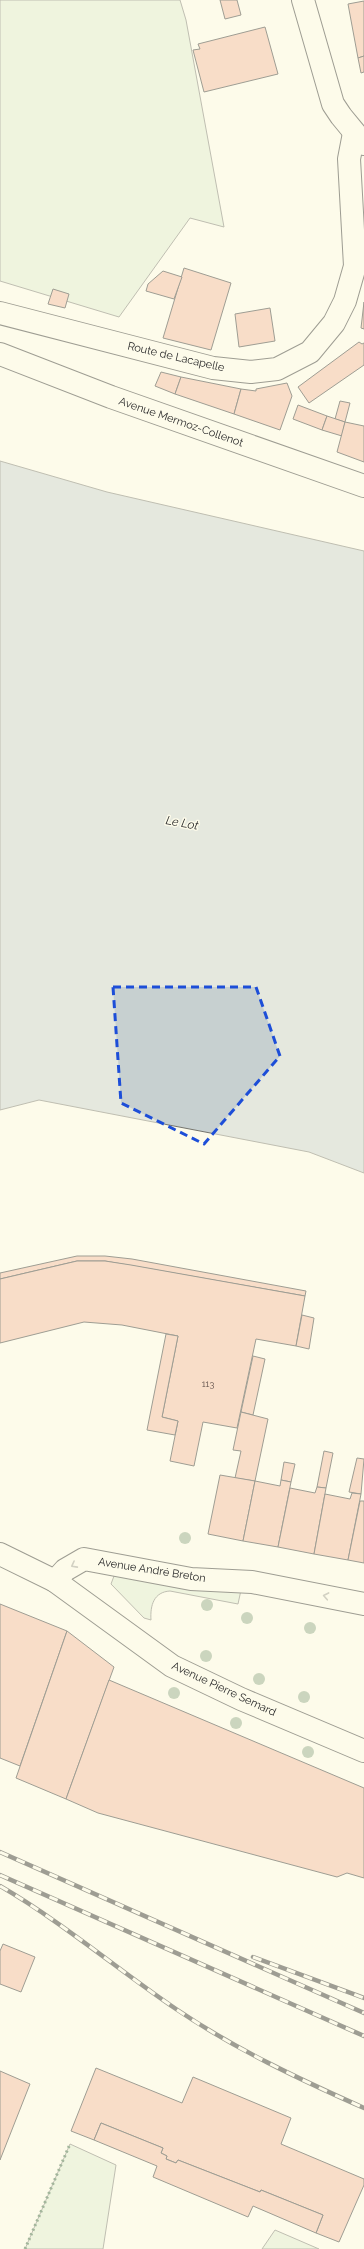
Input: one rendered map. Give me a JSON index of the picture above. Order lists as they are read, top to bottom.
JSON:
{
  "streets": {
    "street": [
      "Route de Lacapelle",
      "Avenue Mermoz-Collenot",
      "Avenue André Breton",
      "Avenue Pierre Semard"
    ]
  },
  "crossings": [
    ["Avenue André Breton", "Avenue Pierre Semard"]
  ],
  "one_way": ["Avenue André Breton"],
  "water": ["Le Lot"],
  "house_numbers": ["113"]
}
